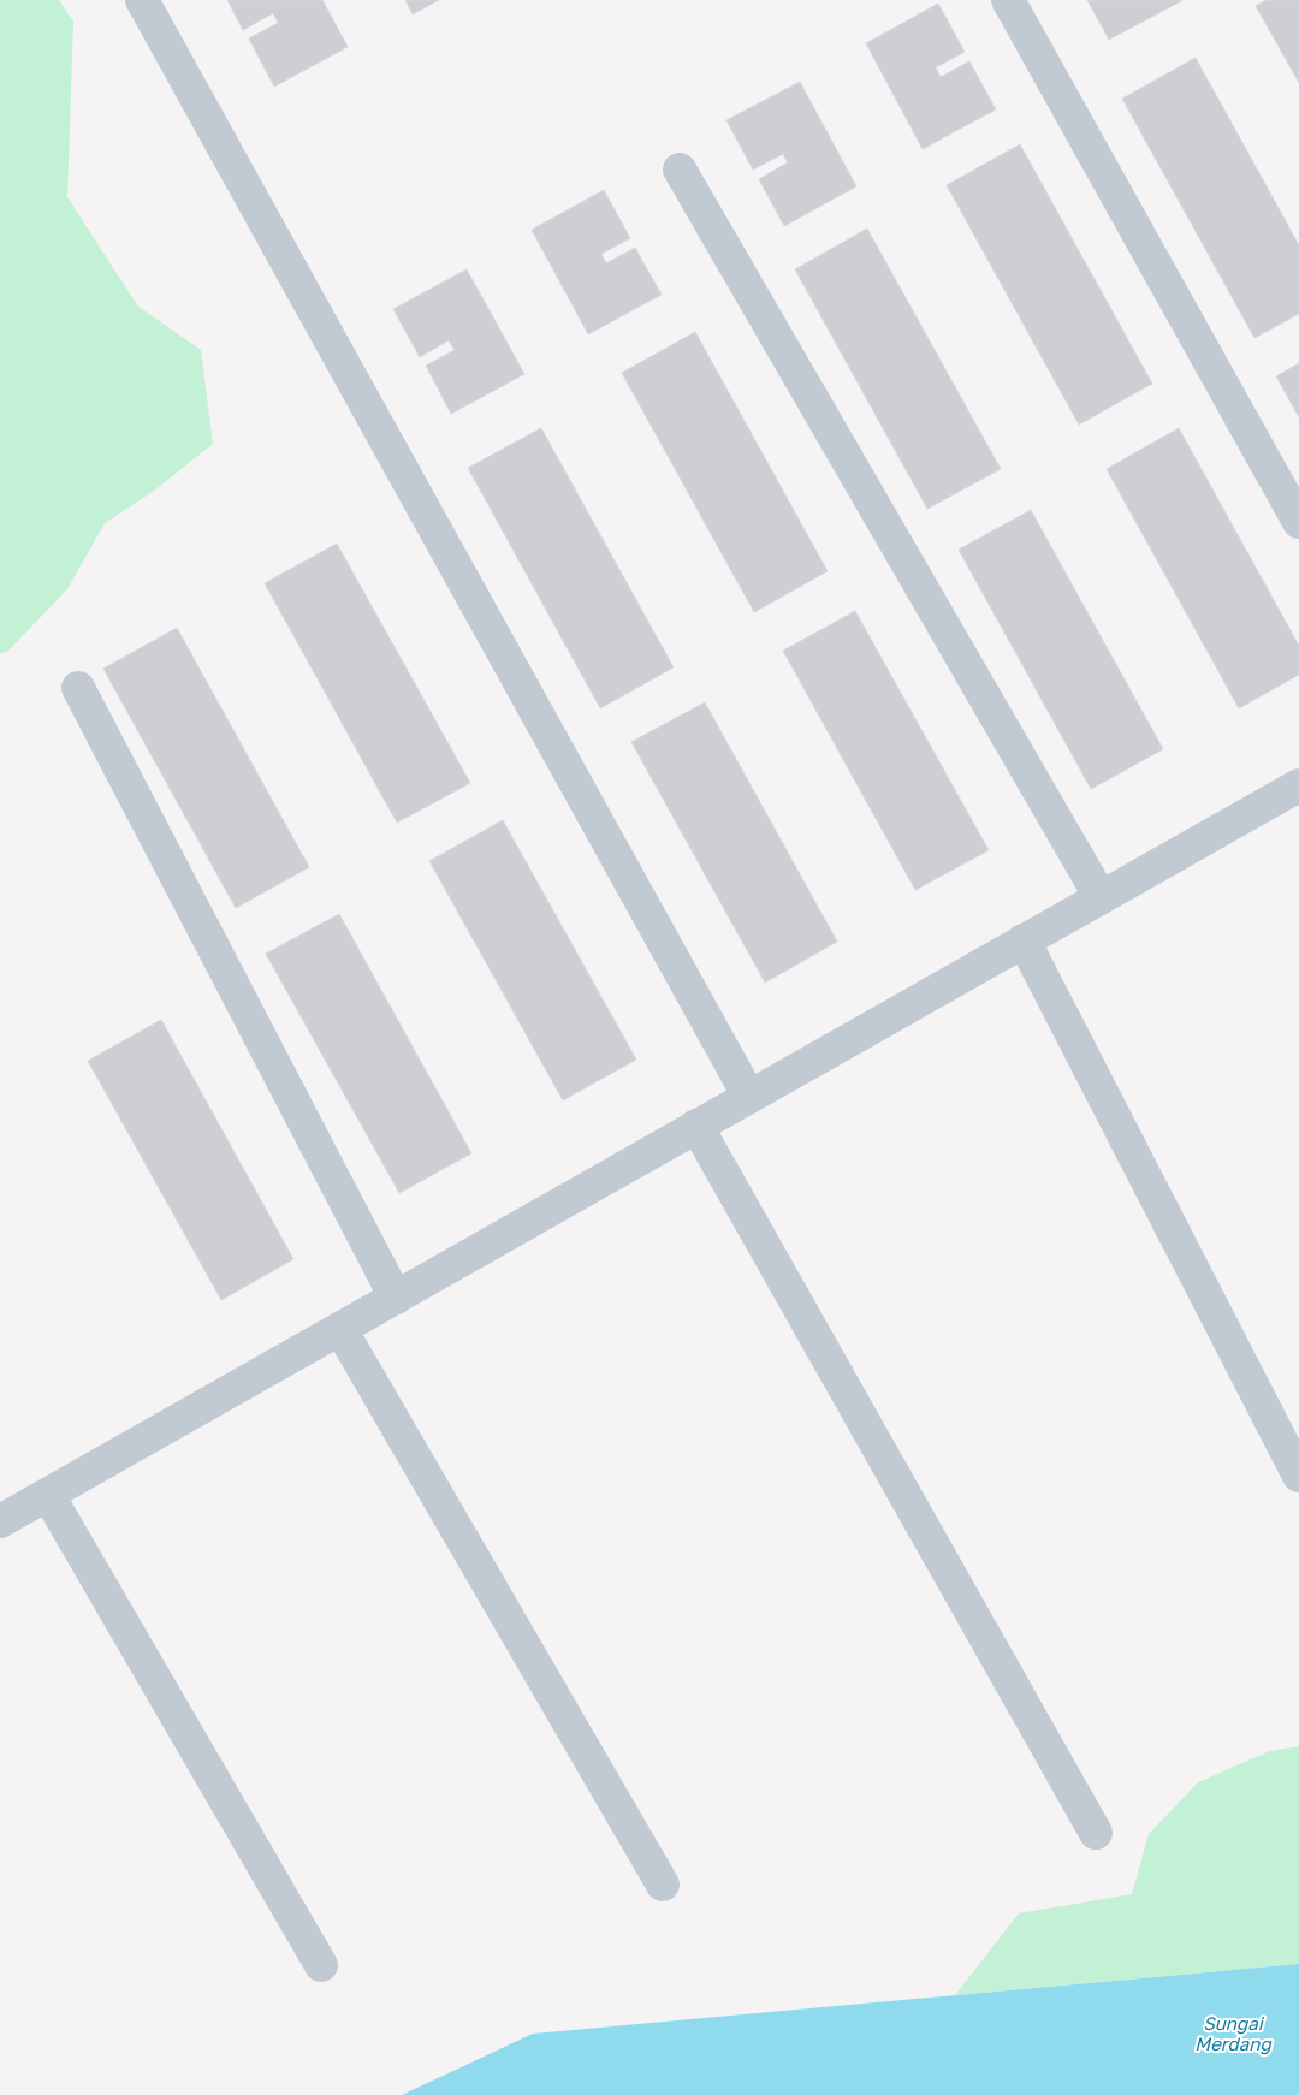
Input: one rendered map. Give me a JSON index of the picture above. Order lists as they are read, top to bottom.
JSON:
{
  "water": ["Sungai Merdang"]
}
